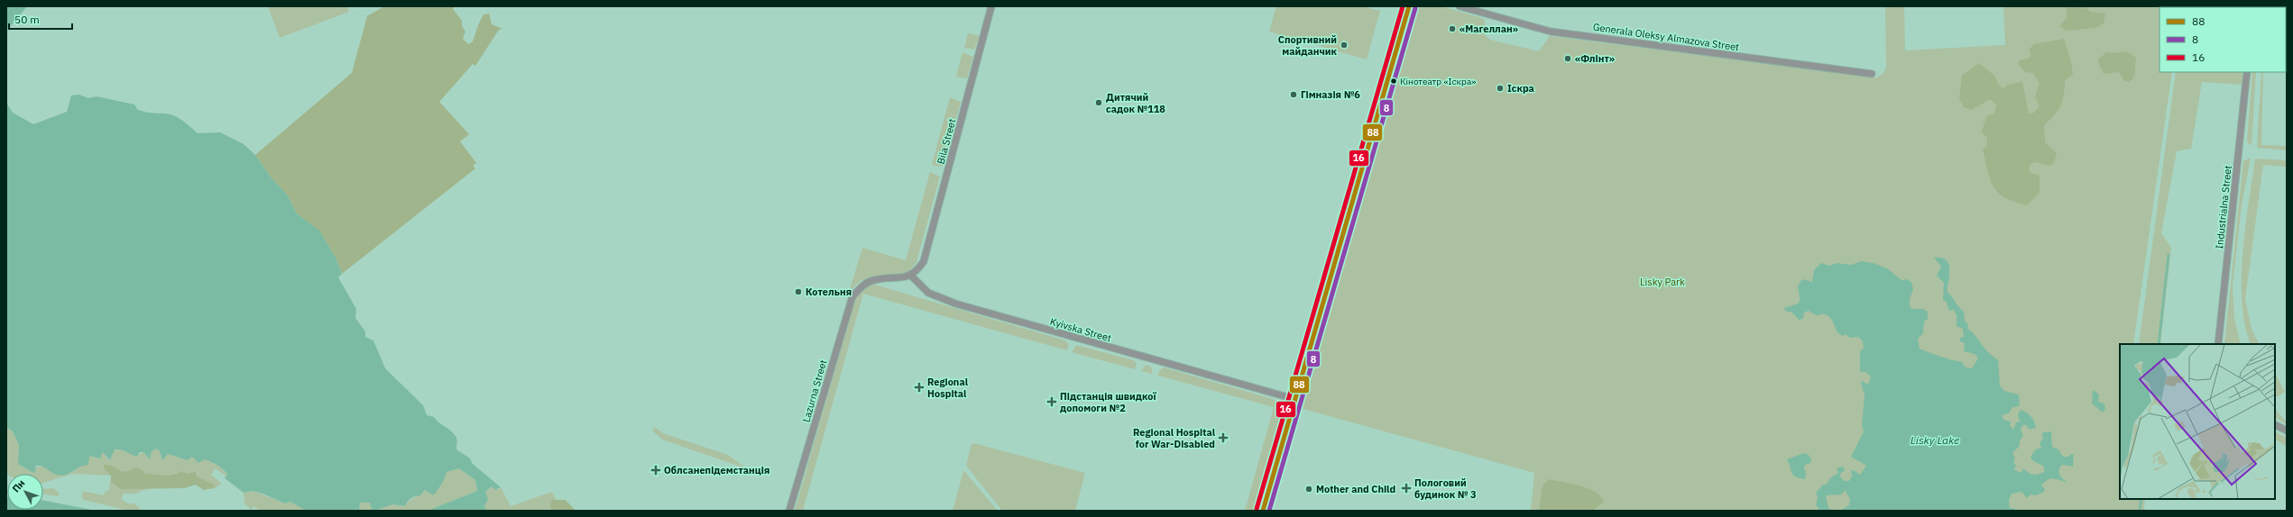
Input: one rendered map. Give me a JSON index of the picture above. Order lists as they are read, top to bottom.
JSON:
{
  "streets": {
    "street": [
      "Generala Oleksy Almazova Street",
      "Bila Street",
      "Industrialna Street",
      "Kyivska Street",
      "Lazurna Street"
    ]
  },
  "crossings": [
    ["Bila Street", "Kyivska Street"],
    ["Bila Street", "Lazurna Street"],
    ["Kyivska Street", "Lazurna Street"]
  ],
  "water": ["Lisky Lake"],
  "parks": ["Lisky Park"],
  "places": {
    "other": [
      "«Магеллан»",
      "Спортивний майданчик",
      "«Флінт»",
      "Кінотеатр «Іскра»",
      "Іскра",
      "Гімназія №6",
      "Дитячий садок №118",
      "Котельня",
      "Mother and Child"
    ],
    "health": [
      "Regional Hospital",
      "Підстанція швидкої допомоги №2",
      "Regional Hospital for War-Disabled",
      "Облсанепідемстанція",
      "Пологовий будинок № 3"
    ]
  },
  "lines": ["transit line 88", "transit line 16", "transit line 8"],
  "legend": ["88", "8", "16"],
  "scale_bar": "50 m",
  "north": "top left"
}
